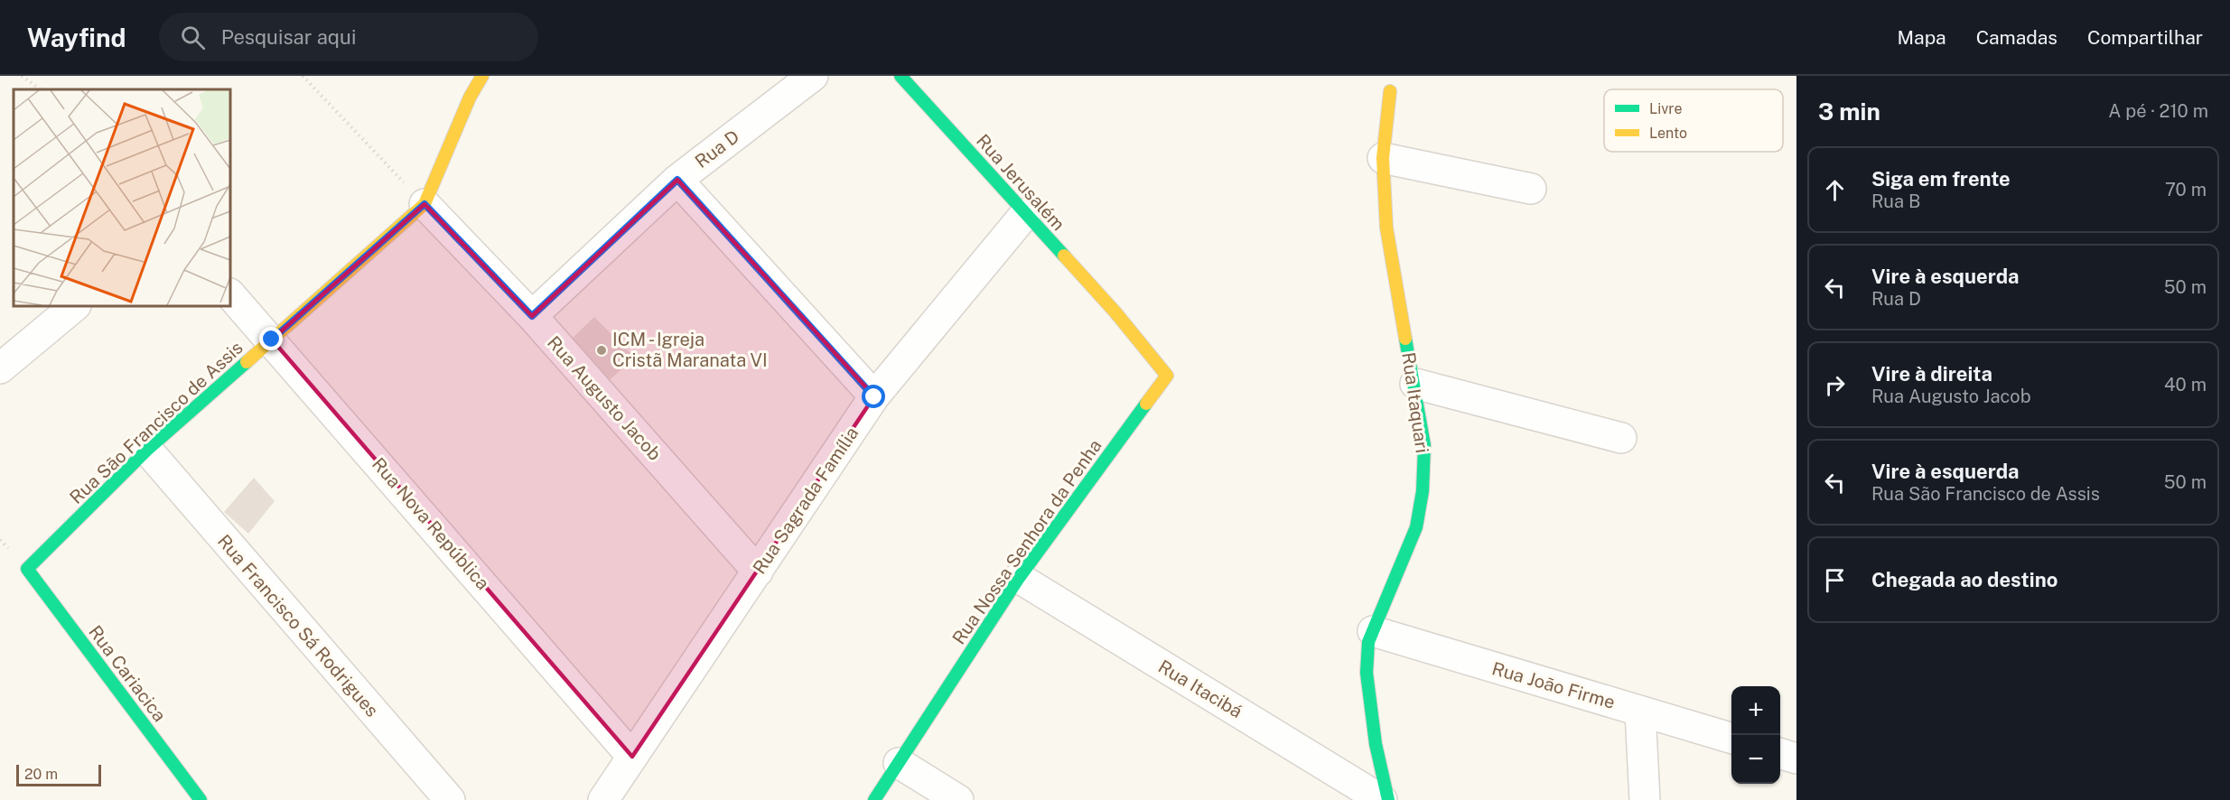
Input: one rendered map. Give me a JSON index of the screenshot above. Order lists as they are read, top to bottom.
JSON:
{
  "streets": {
    "street": [
      "Rua D",
      "Rua Jerusalém",
      "Rua Augusto Jacob",
      "Rua Itaquari",
      "Rua São Francisco de Assis",
      "Rua Sagrada Família",
      "Rua Nova República",
      "Rua Nossa Senhora da Penha",
      "Rua Francisco Sá Rodrigues",
      "Rua Cariacica",
      "Rua João Firme",
      "Rua Itacibá"
    ]
  },
  "crossings": [
    ["Rua D", "Rua Augusto Jacob"],
    ["Rua Jerusalém", "Rua Sagrada Família"],
    ["Rua Jerusalém", "Rua Nossa Senhora da Penha"],
    ["Rua Augusto Jacob", "Rua São Francisco de Assis"],
    ["Rua Augusto Jacob", "Rua Sagrada Família"],
    ["Rua Itaquari", "Rua João Firme"],
    ["Rua São Francisco de Assis", "Rua Nova República"],
    ["Rua São Francisco de Assis", "Rua Francisco Sá Rodrigues"],
    ["Rua São Francisco de Assis", "Rua Cariacica"],
    ["Rua Sagrada Família", "Rua Nova República"],
    ["Rua Nossa Senhora da Penha", "Rua Itacibá"]
  ],
  "places": ["ICM - Igreja Cristã Maranata VI"],
  "legend": ["Livre", "Lento"],
  "scale_bar": "20 m",
  "page": {
    "header": "Wayfind",
    "search": "Pesquisar aqui",
    "nav": ["Mapa", "Camadas", "Compartilhar"],
    "heading": ["3 min", "A pé · 210 m"],
    "list": [
      ["Siga em frente", "Rua B", "70 m"],
      ["Vire à esquerda", "Rua D", "50 m"],
      ["Vire à direita", "Rua Augusto Jacob", "40 m"],
      ["Vire à esquerda", "Rua São Francisco de Assis", "50 m"],
      "Chegada ao destino"
    ],
    "map_buttons": ["+", "−"],
    "scale": "20 m"
  }
}
